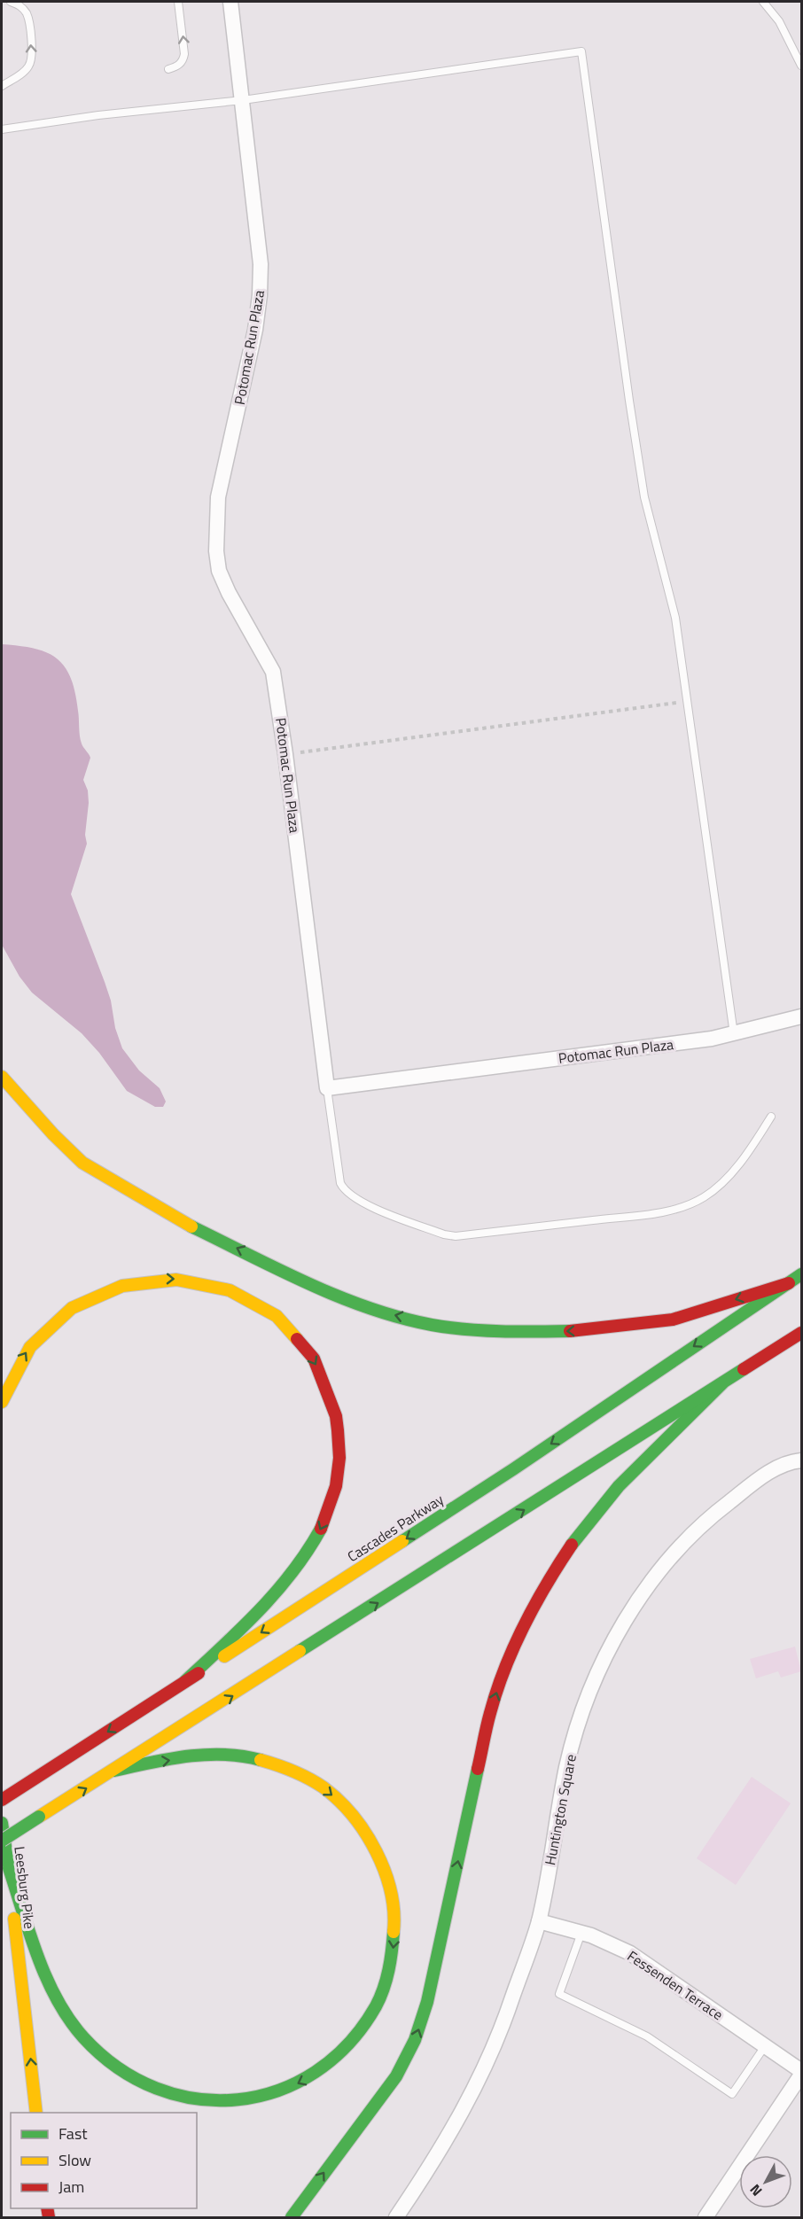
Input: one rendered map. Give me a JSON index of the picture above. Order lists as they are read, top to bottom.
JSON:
{
  "streets": {
    "main road": ["Cascades Parkway", "Leesburg Pike"],
    "street": ["Potomac Run Plaza", "Huntington Square", "Fessenden Terrace"]
  },
  "crossings": [
    ["Huntington Square", "Fessenden Terrace"]
  ],
  "one_way": ["Leesburg Pike"],
  "legend": ["Fast", "Slow", "Jam"],
  "north": "bottom left"
}
